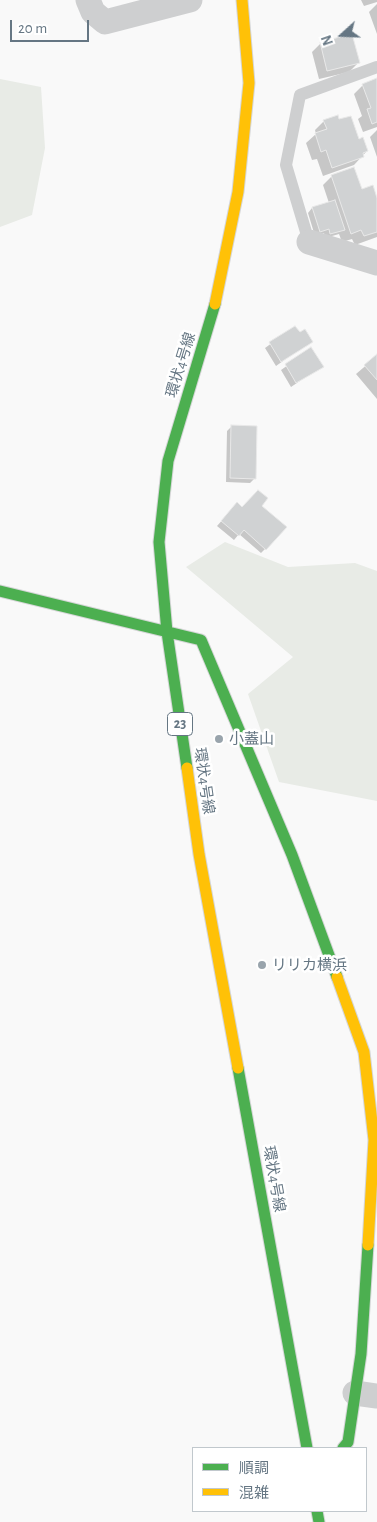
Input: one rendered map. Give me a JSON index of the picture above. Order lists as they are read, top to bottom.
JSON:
{
  "streets": {
    "main road": ["環状4号線", "23"]
  },
  "places": ["小蓋山", "リリカ横浜"],
  "legend": ["順調", "混雑"],
  "scale_bar": "20 m",
  "north": "left"
}
